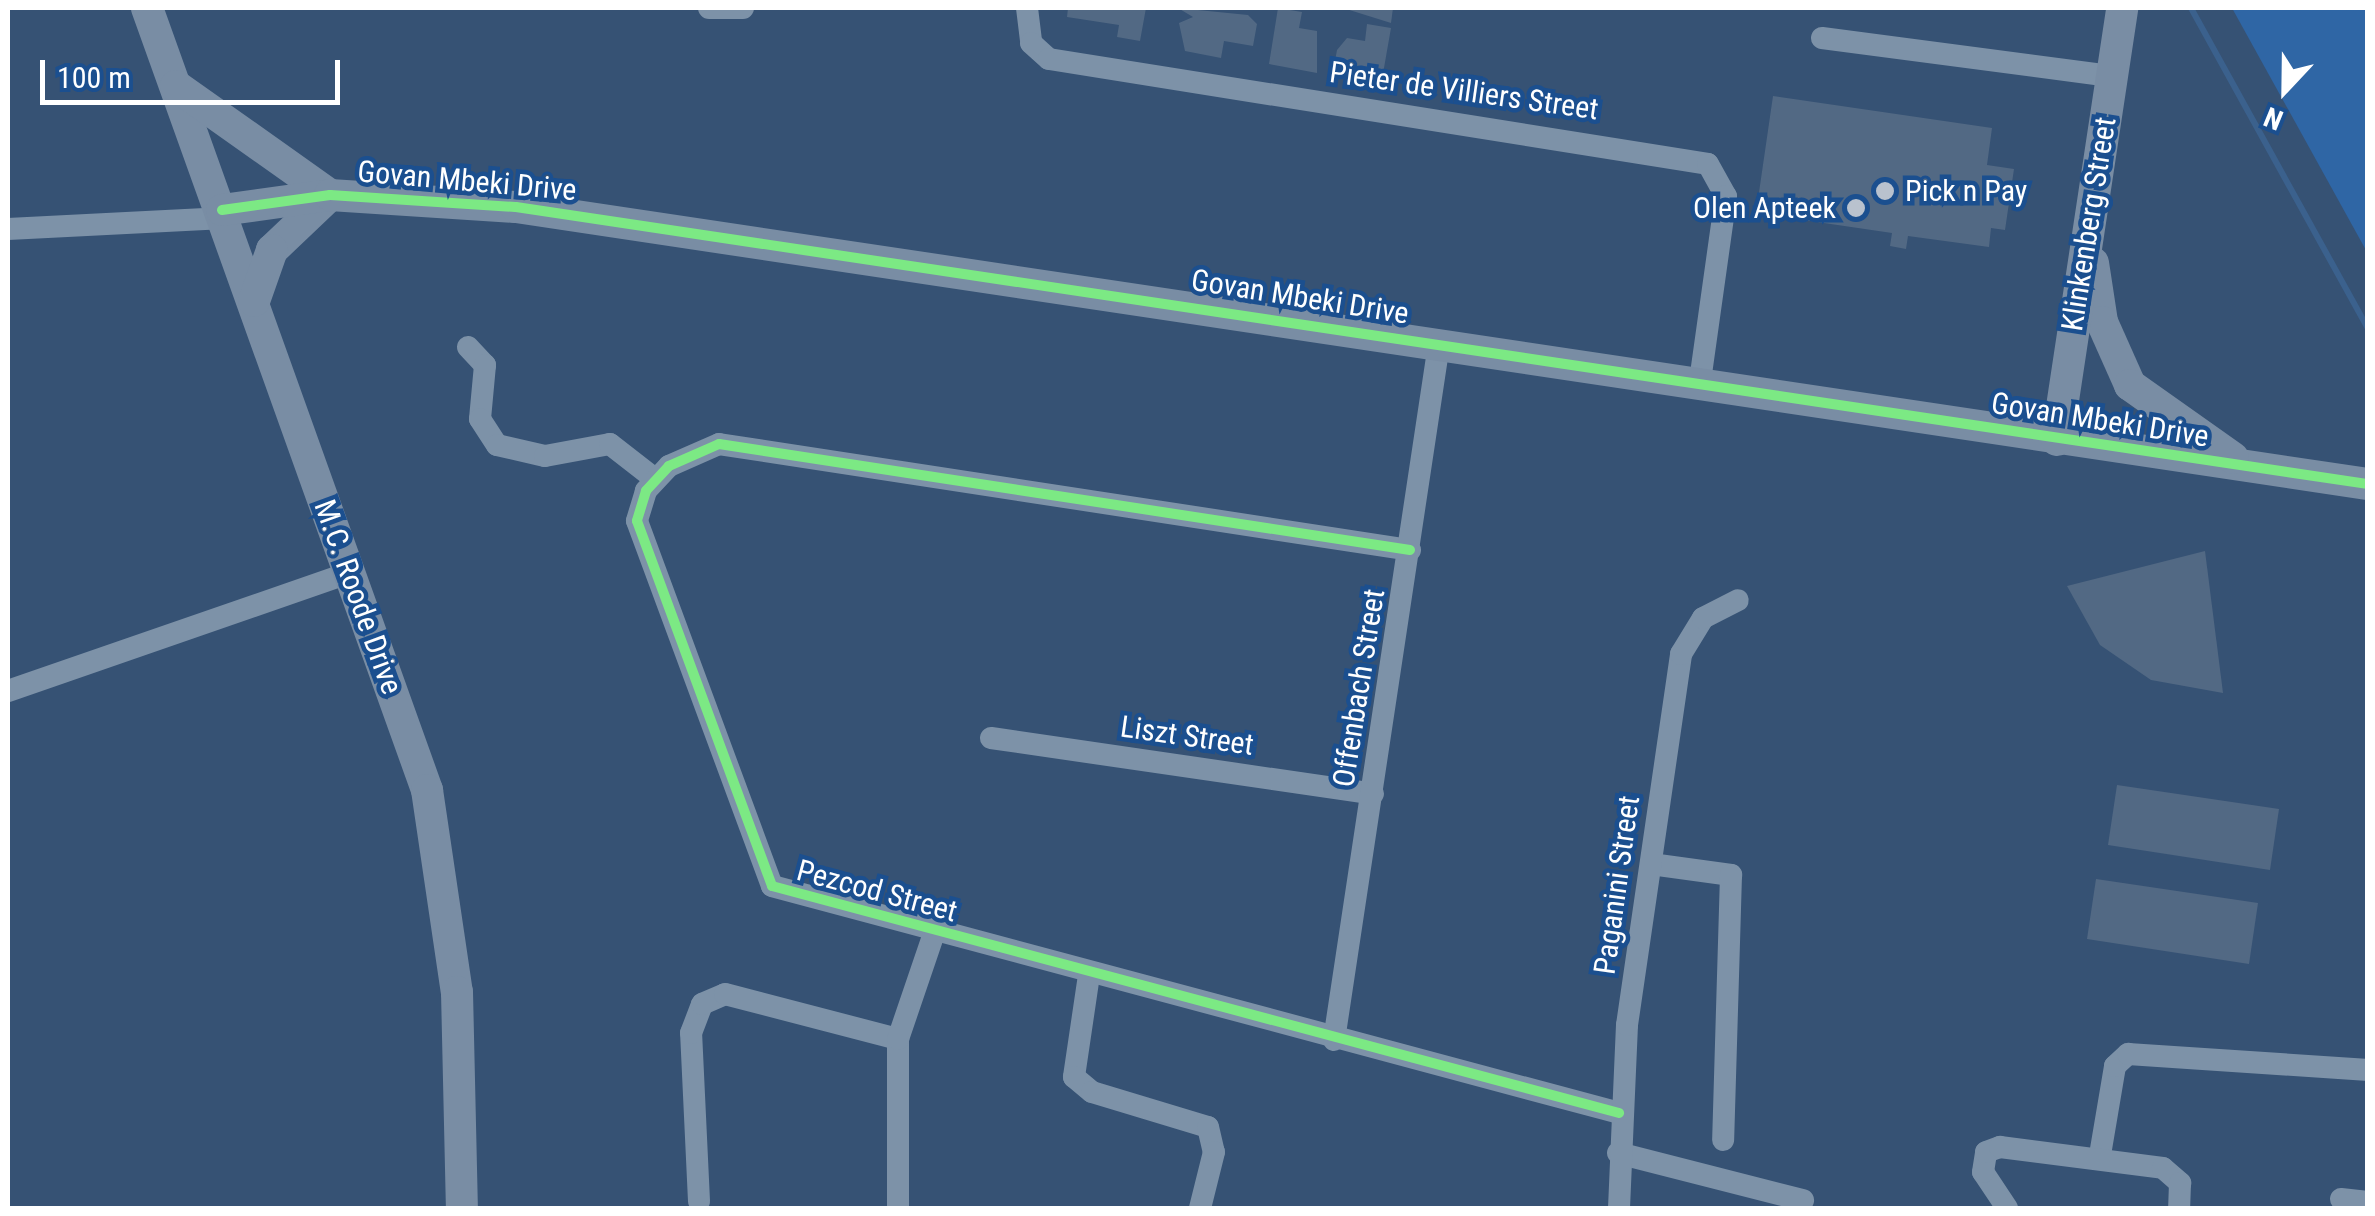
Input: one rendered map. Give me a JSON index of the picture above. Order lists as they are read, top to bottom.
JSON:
{
  "streets": {
    "street": [
      "Pieter de Villiers Street",
      "Govan Mbeki Drive",
      "Klinkenberg Street",
      "M.C. Roode Drive",
      "Offenbach Street",
      "Liszt Street",
      "Paganini Street",
      "Pezcod Street"
    ]
  },
  "crossings": [
    ["Pieter de Villiers Street", "Govan Mbeki Drive"],
    ["Govan Mbeki Drive", "Klinkenberg Street"],
    ["Govan Mbeki Drive", "M.C. Roode Drive"],
    ["Govan Mbeki Drive", "Offenbach Street"],
    ["Offenbach Street", "Liszt Street"],
    ["Offenbach Street", "Pezcod Street"],
    ["Paganini Street", "Pezcod Street"]
  ],
  "places": ["Pick n Pay", "Olen Apteek"],
  "scale_bar": "100 m",
  "north": "bottom"
}
